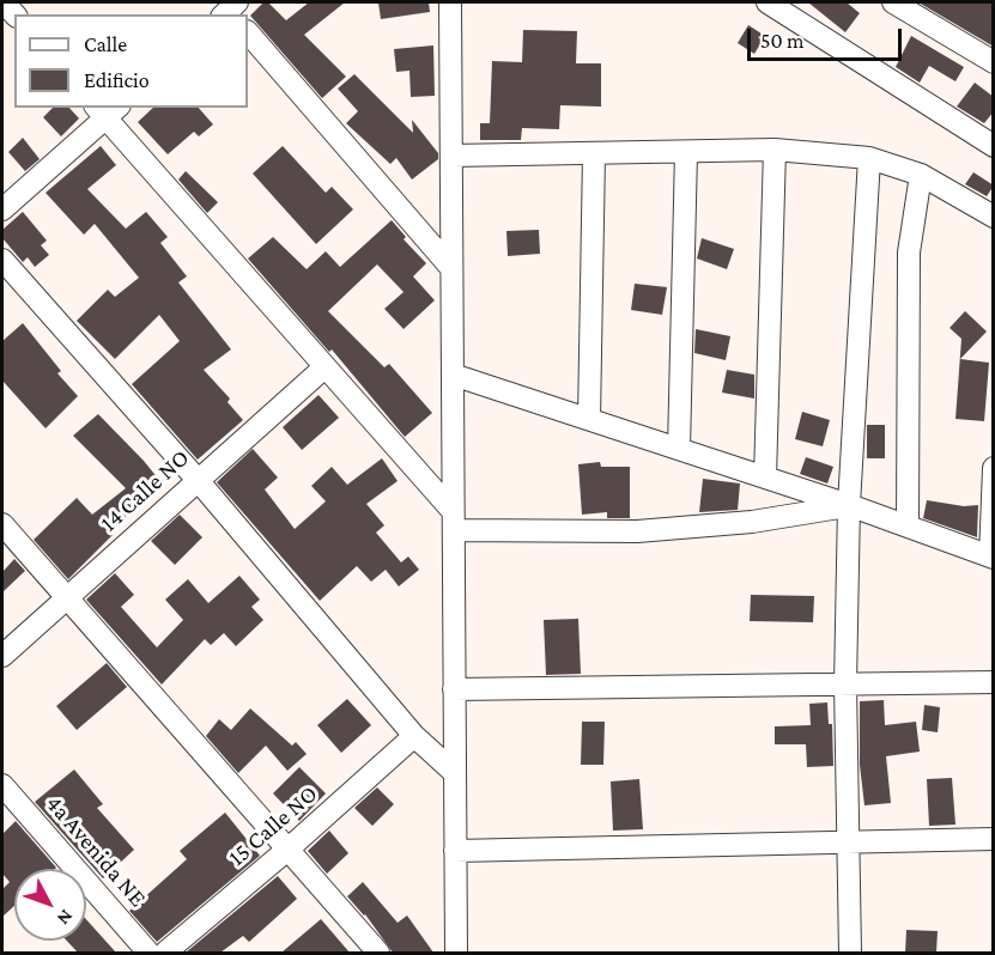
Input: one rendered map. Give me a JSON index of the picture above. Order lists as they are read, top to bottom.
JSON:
{
  "streets": {
    "street": ["14 Calle NO", "15 Calle NO", "4a Avenida NE"]
  },
  "legend": ["Calle", "Edificio"],
  "scale_bar": "50 m",
  "north": "bottom right"
}
